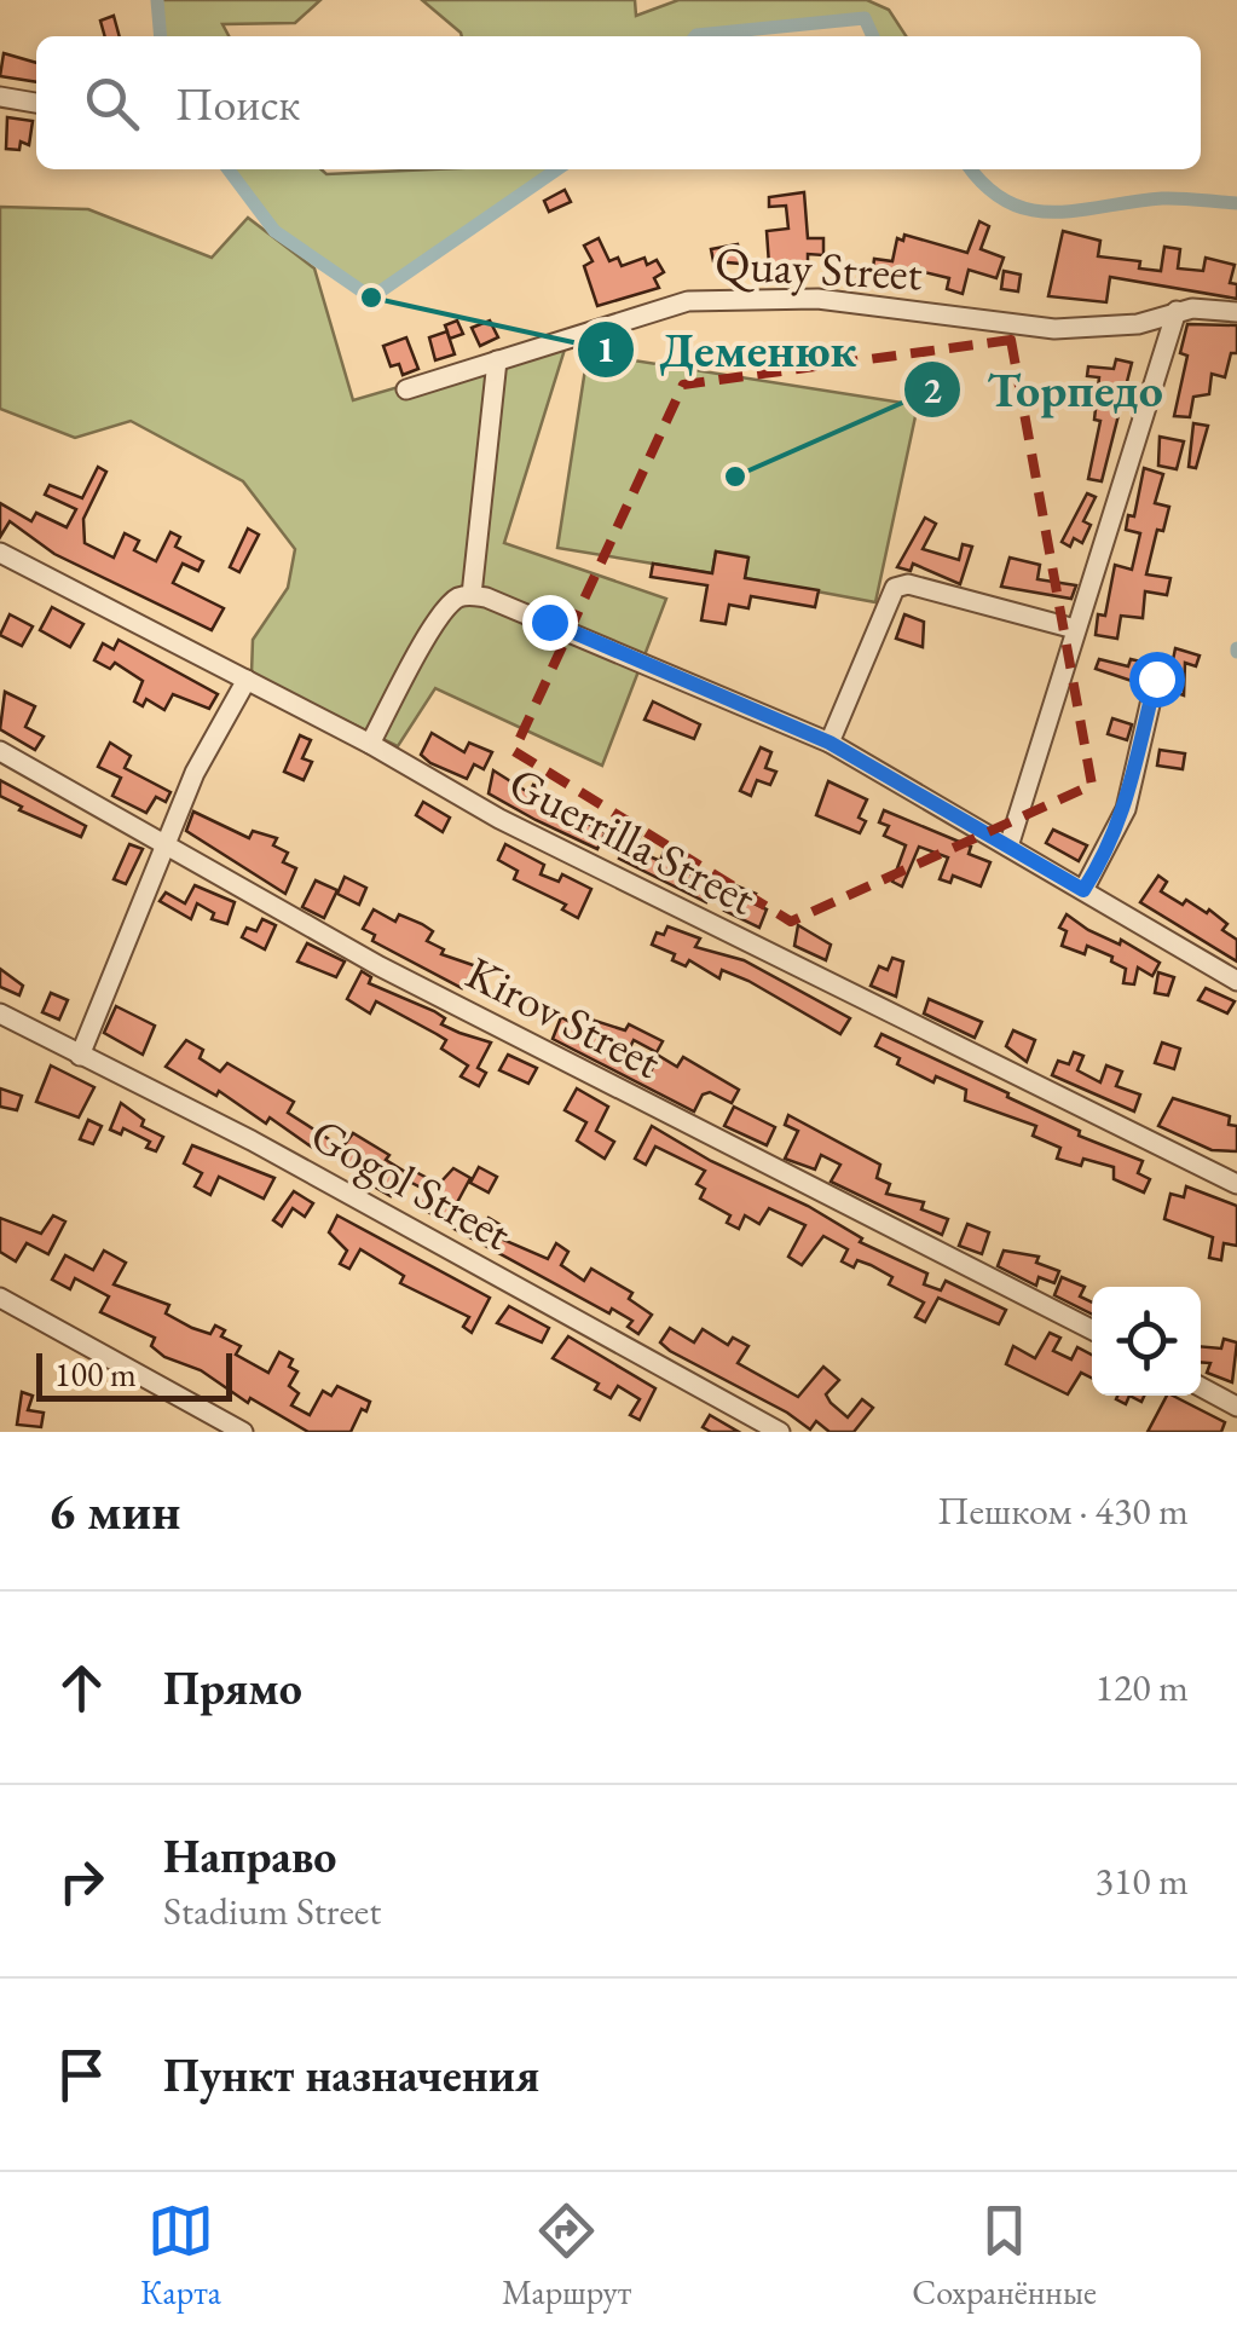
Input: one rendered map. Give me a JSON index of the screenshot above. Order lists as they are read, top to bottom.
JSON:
{
  "streets": {
    "street": [
      "Quay Street",
      "Guerrilla Street",
      "Kirov Street",
      "Gogol Street"
    ]
  },
  "places": ["Деменюк", "Торпедо"],
  "scale_bar": "100 m",
  "page": {
    "search": "Поиск",
    "scale": "100 m",
    "heading": ["6 мин", "Пешком · 430 m"],
    "list": [
      ["Прямо", "120 m"],
      ["Направо", "Stadium Street", "310 m"],
      "Пункт назначения"
    ],
    "nav": ["Карта", "Маршрут", "Сохранённые"]
  }
}
